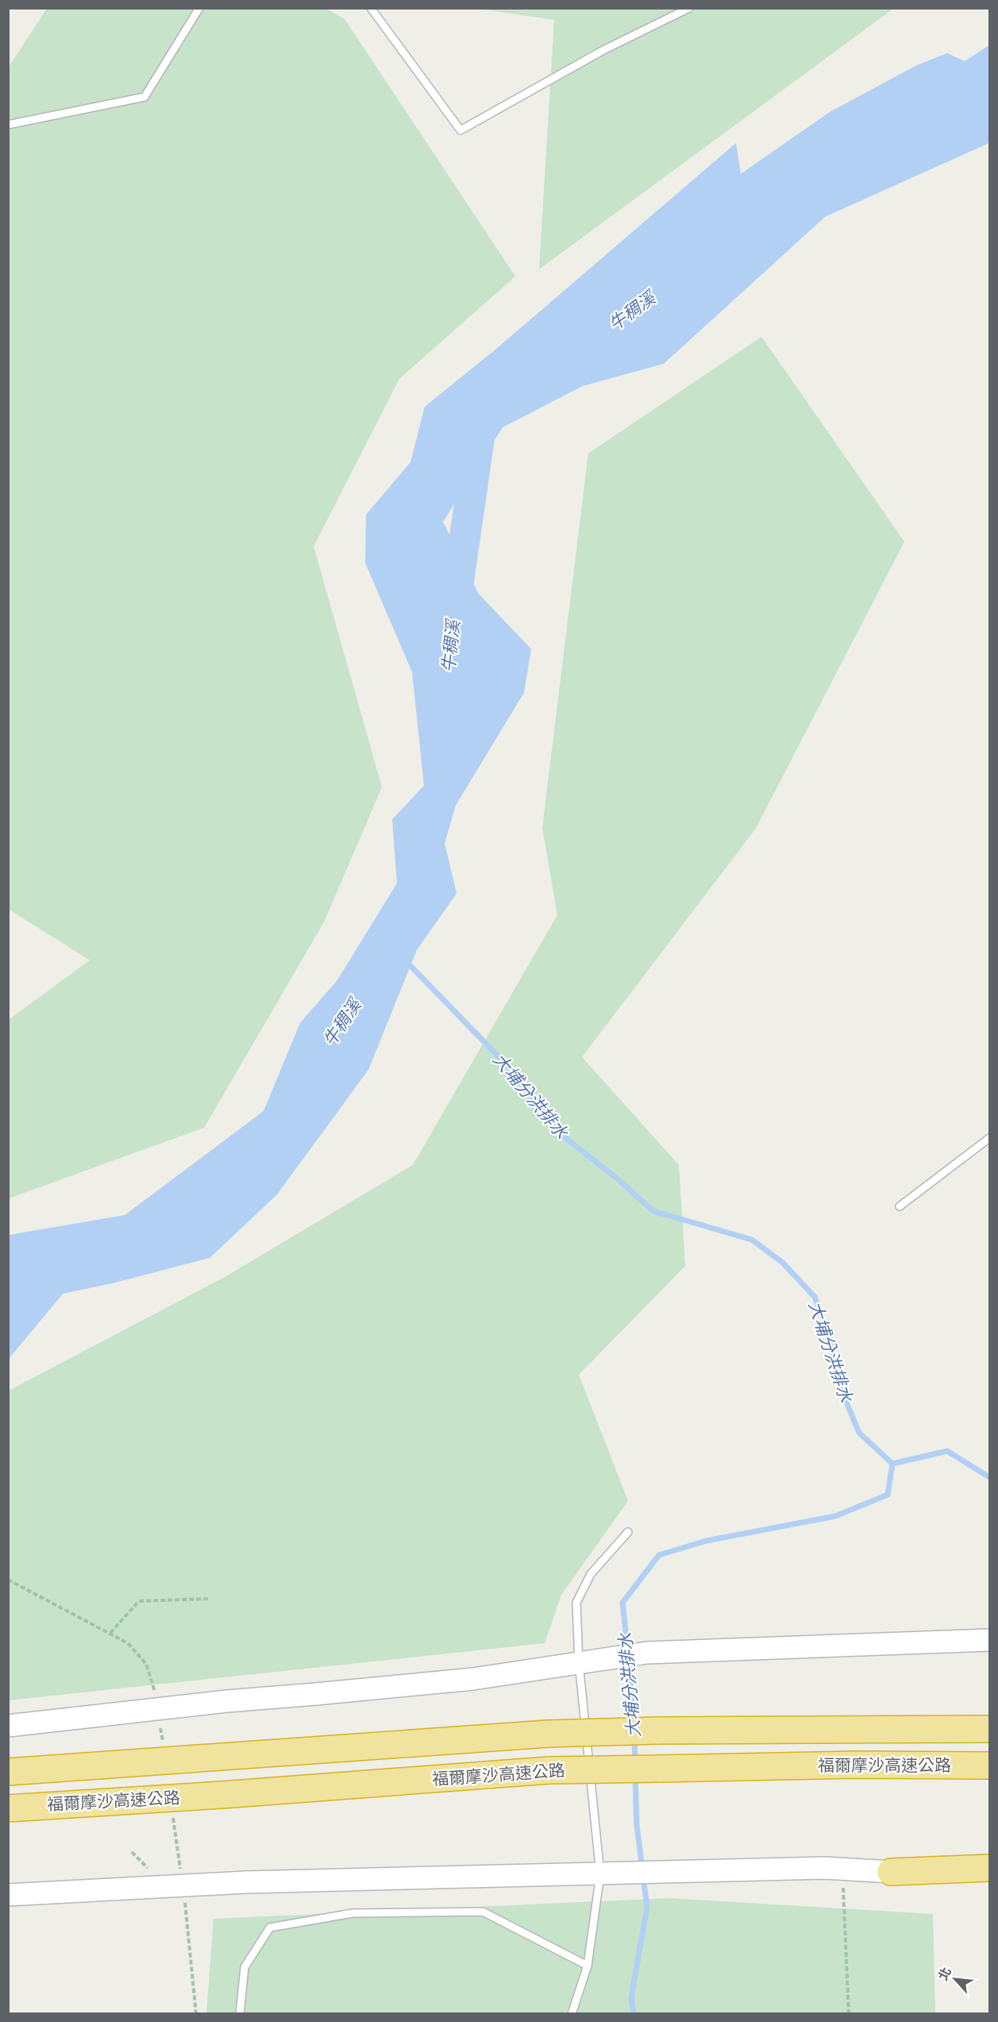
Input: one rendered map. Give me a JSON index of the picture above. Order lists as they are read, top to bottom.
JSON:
{
  "streets": {
    "highway": ["福爾摩沙高速公路"]
  },
  "water": ["牛稠溪", "大埔分洪排水"],
  "north": "top left"
}
